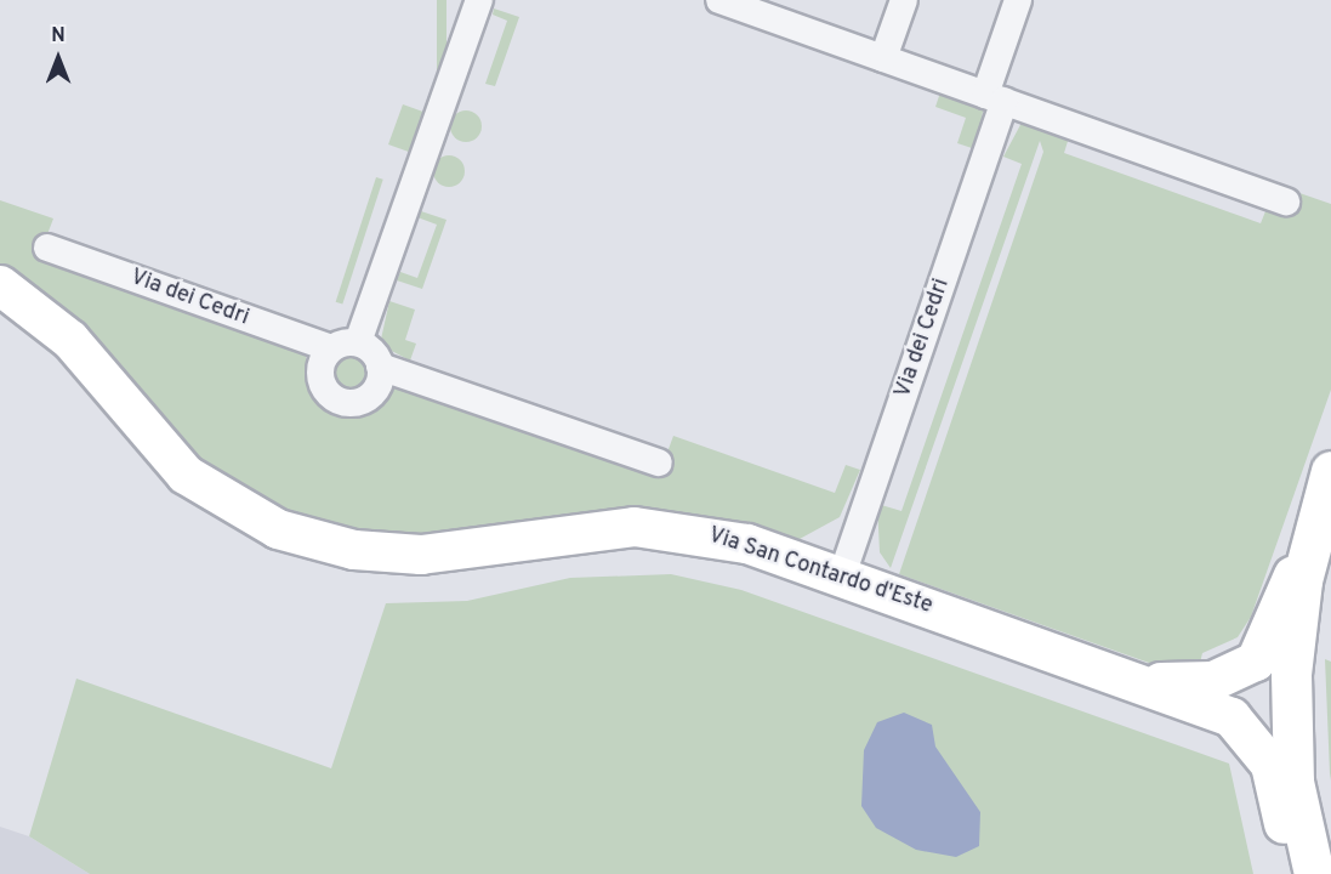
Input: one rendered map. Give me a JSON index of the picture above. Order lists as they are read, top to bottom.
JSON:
{
  "streets": {
    "street": ["Via dei Cedri", "Via San Contardo d'Este"]
  },
  "crossings": [
    ["Via dei Cedri", "Via San Contardo d'Este"]
  ],
  "north": "top"
}
